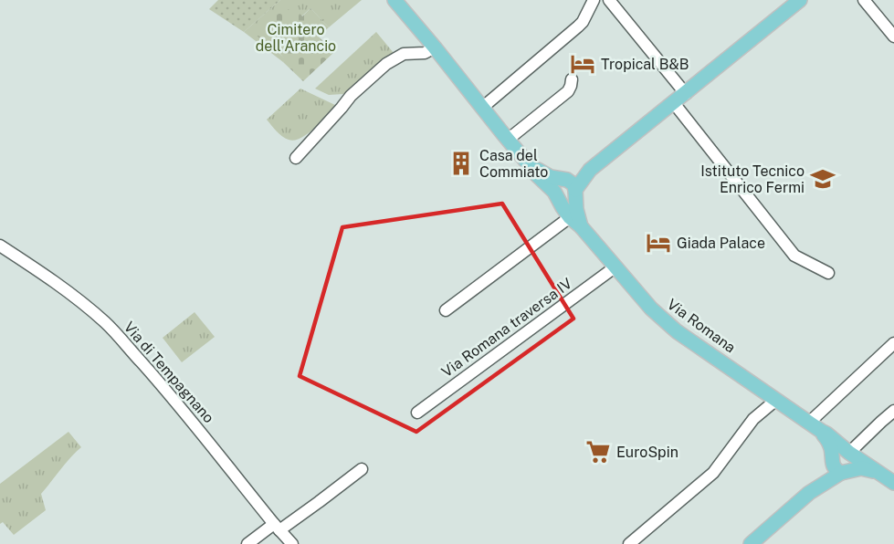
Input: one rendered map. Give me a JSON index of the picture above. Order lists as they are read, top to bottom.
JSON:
{
  "streets": {
    "main road": ["Via Romana"],
    "street": ["Via Romana traversa IV", "Via di Tempagnano"]
  },
  "crossings": [
    ["Via Romana", "Via Romana traversa IV"]
  ],
  "parks": ["Cimitero dell'Arancio"],
  "places": {
    "hotel": ["Tropical B&B", "Giada Palace"],
    "building": ["Casa del Commiato"],
    "school or university": ["Istituto Tecnico Enrico Fermi"],
    "supermarket": ["EuroSpin"]
  }
}
